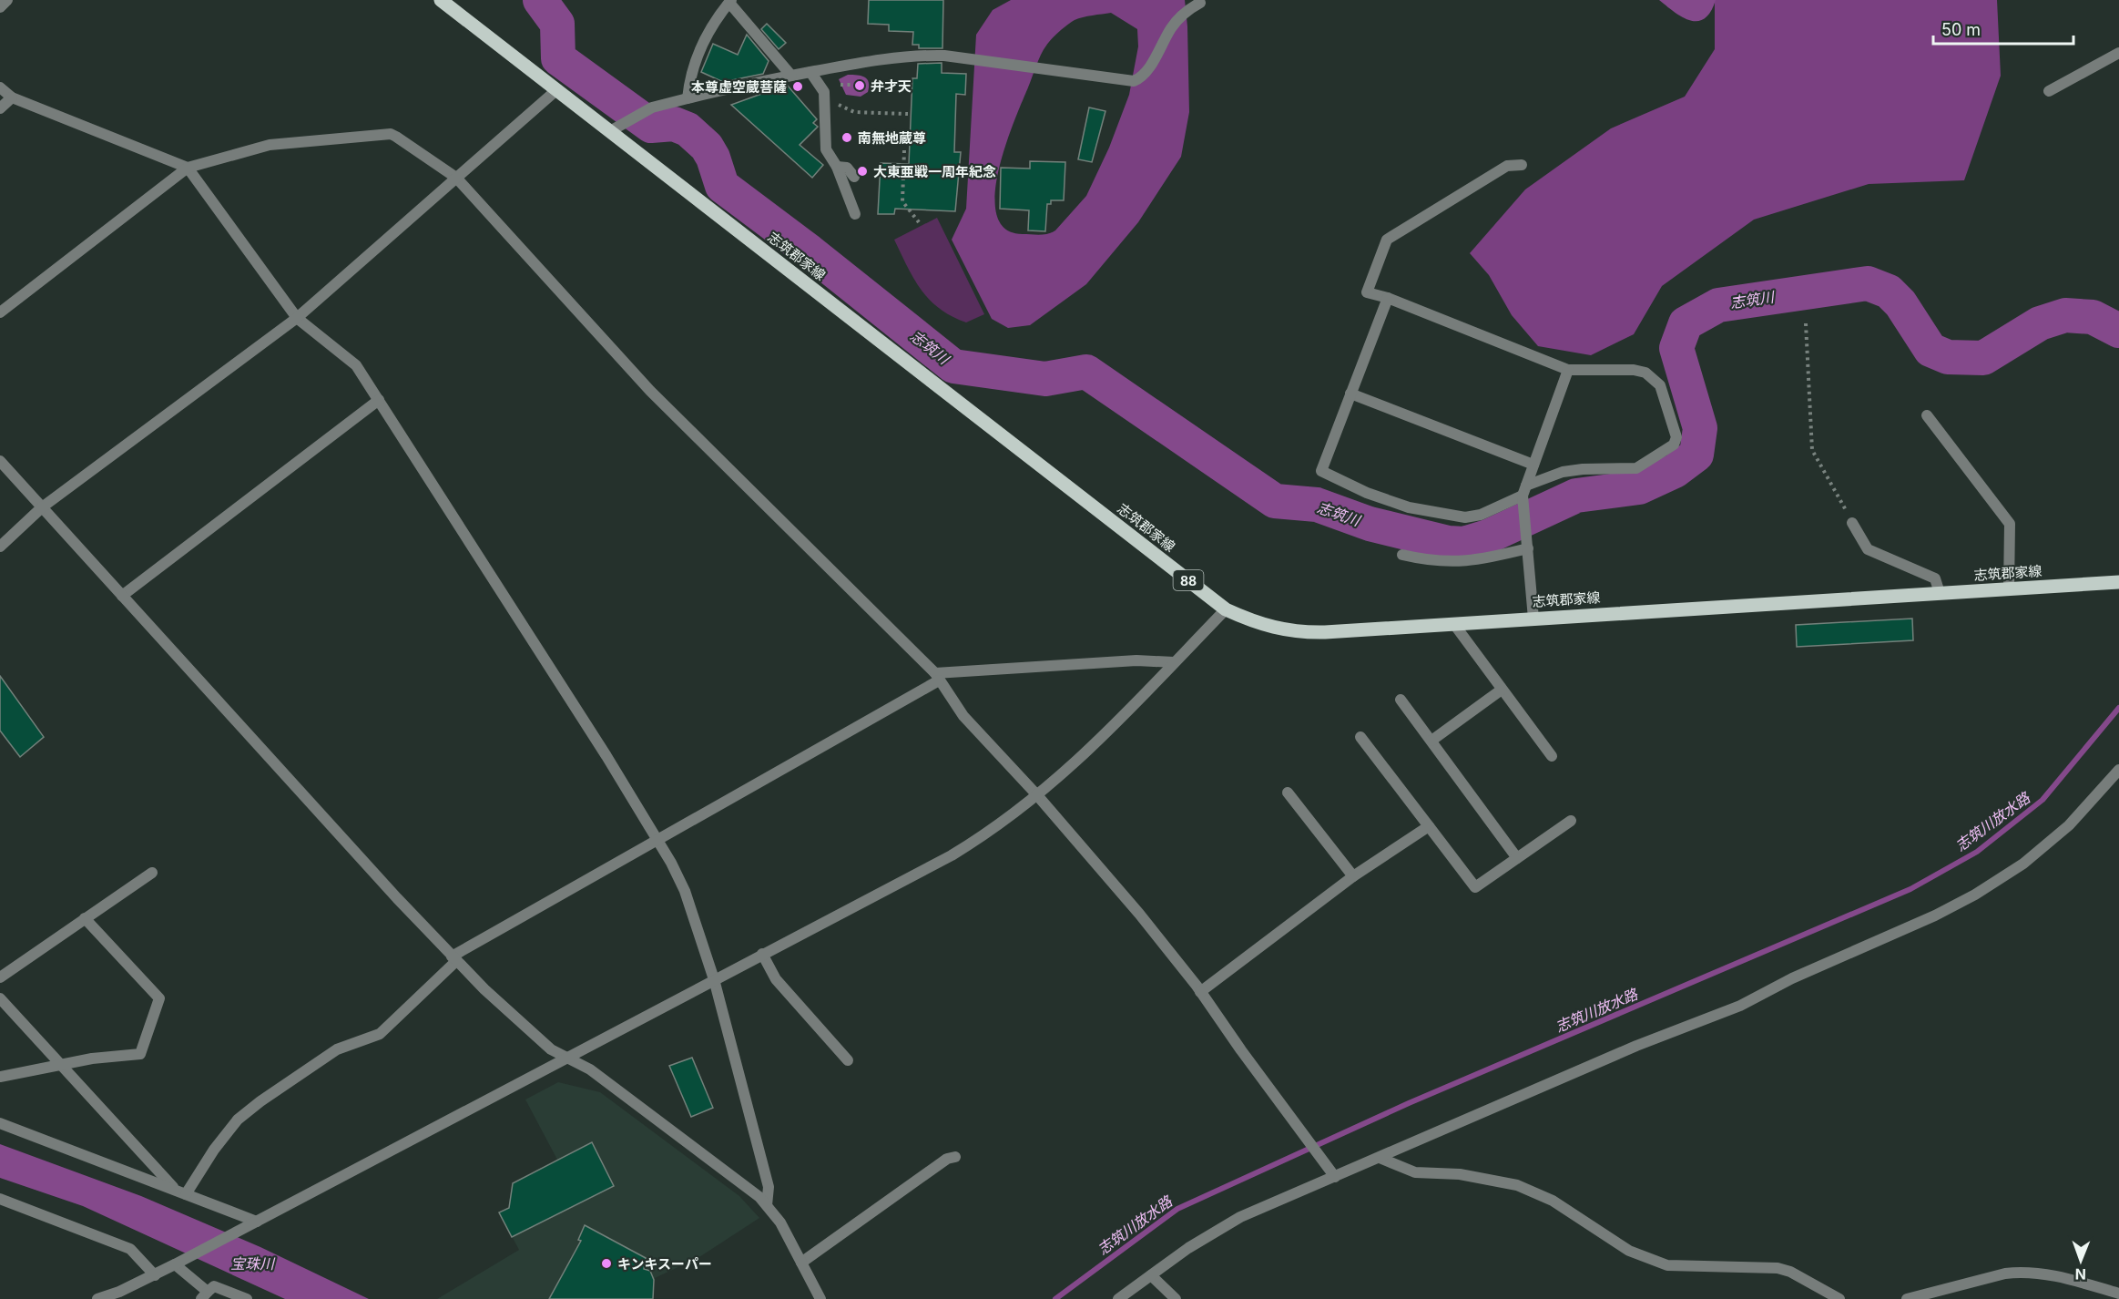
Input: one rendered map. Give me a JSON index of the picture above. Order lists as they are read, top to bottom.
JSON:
{
  "streets": {
    "main road": ["志筑郡家線", "88"]
  },
  "water": ["志筑川", "志筑川放水路", "宝珠川"],
  "places": [
    "弁才天",
    "本尊虚空蔵菩薩",
    "南無地蔵尊",
    "大東亜戦一周年紀念",
    "キンキスーパー"
  ],
  "scale_bar": "50 m",
  "north": "bottom"
}
